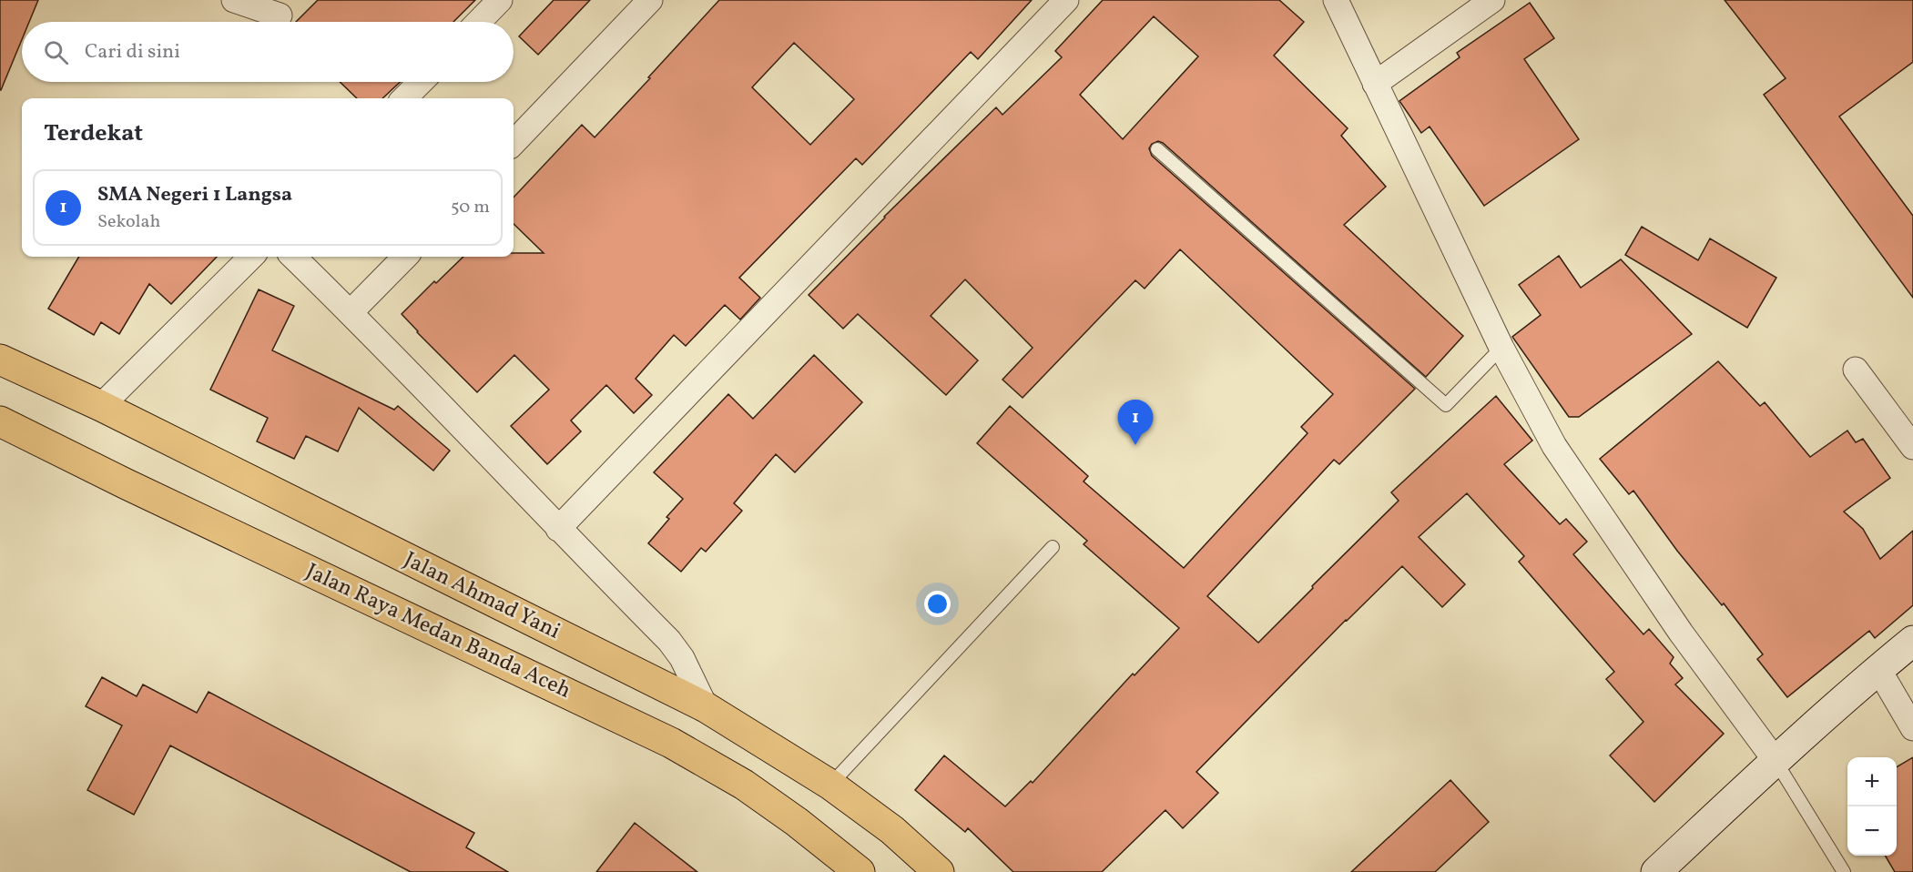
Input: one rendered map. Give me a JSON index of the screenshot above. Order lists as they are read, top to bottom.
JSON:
{
  "streets": {
    "main road": ["Jalan Ahmad Yani", "Jalan Raya Medan Banda Aceh"]
  },
  "page": {
    "search": "Cari di sini",
    "heading": "Terdekat",
    "list": [
      {
        "mark": "1",
        "name": "SMA Negeri 1 Langsa",
        "note": "Sekolah",
        "value": "50 m"
      }
    ],
    "pins": "1",
    "map_buttons": ["+", "−"]
  }
}
